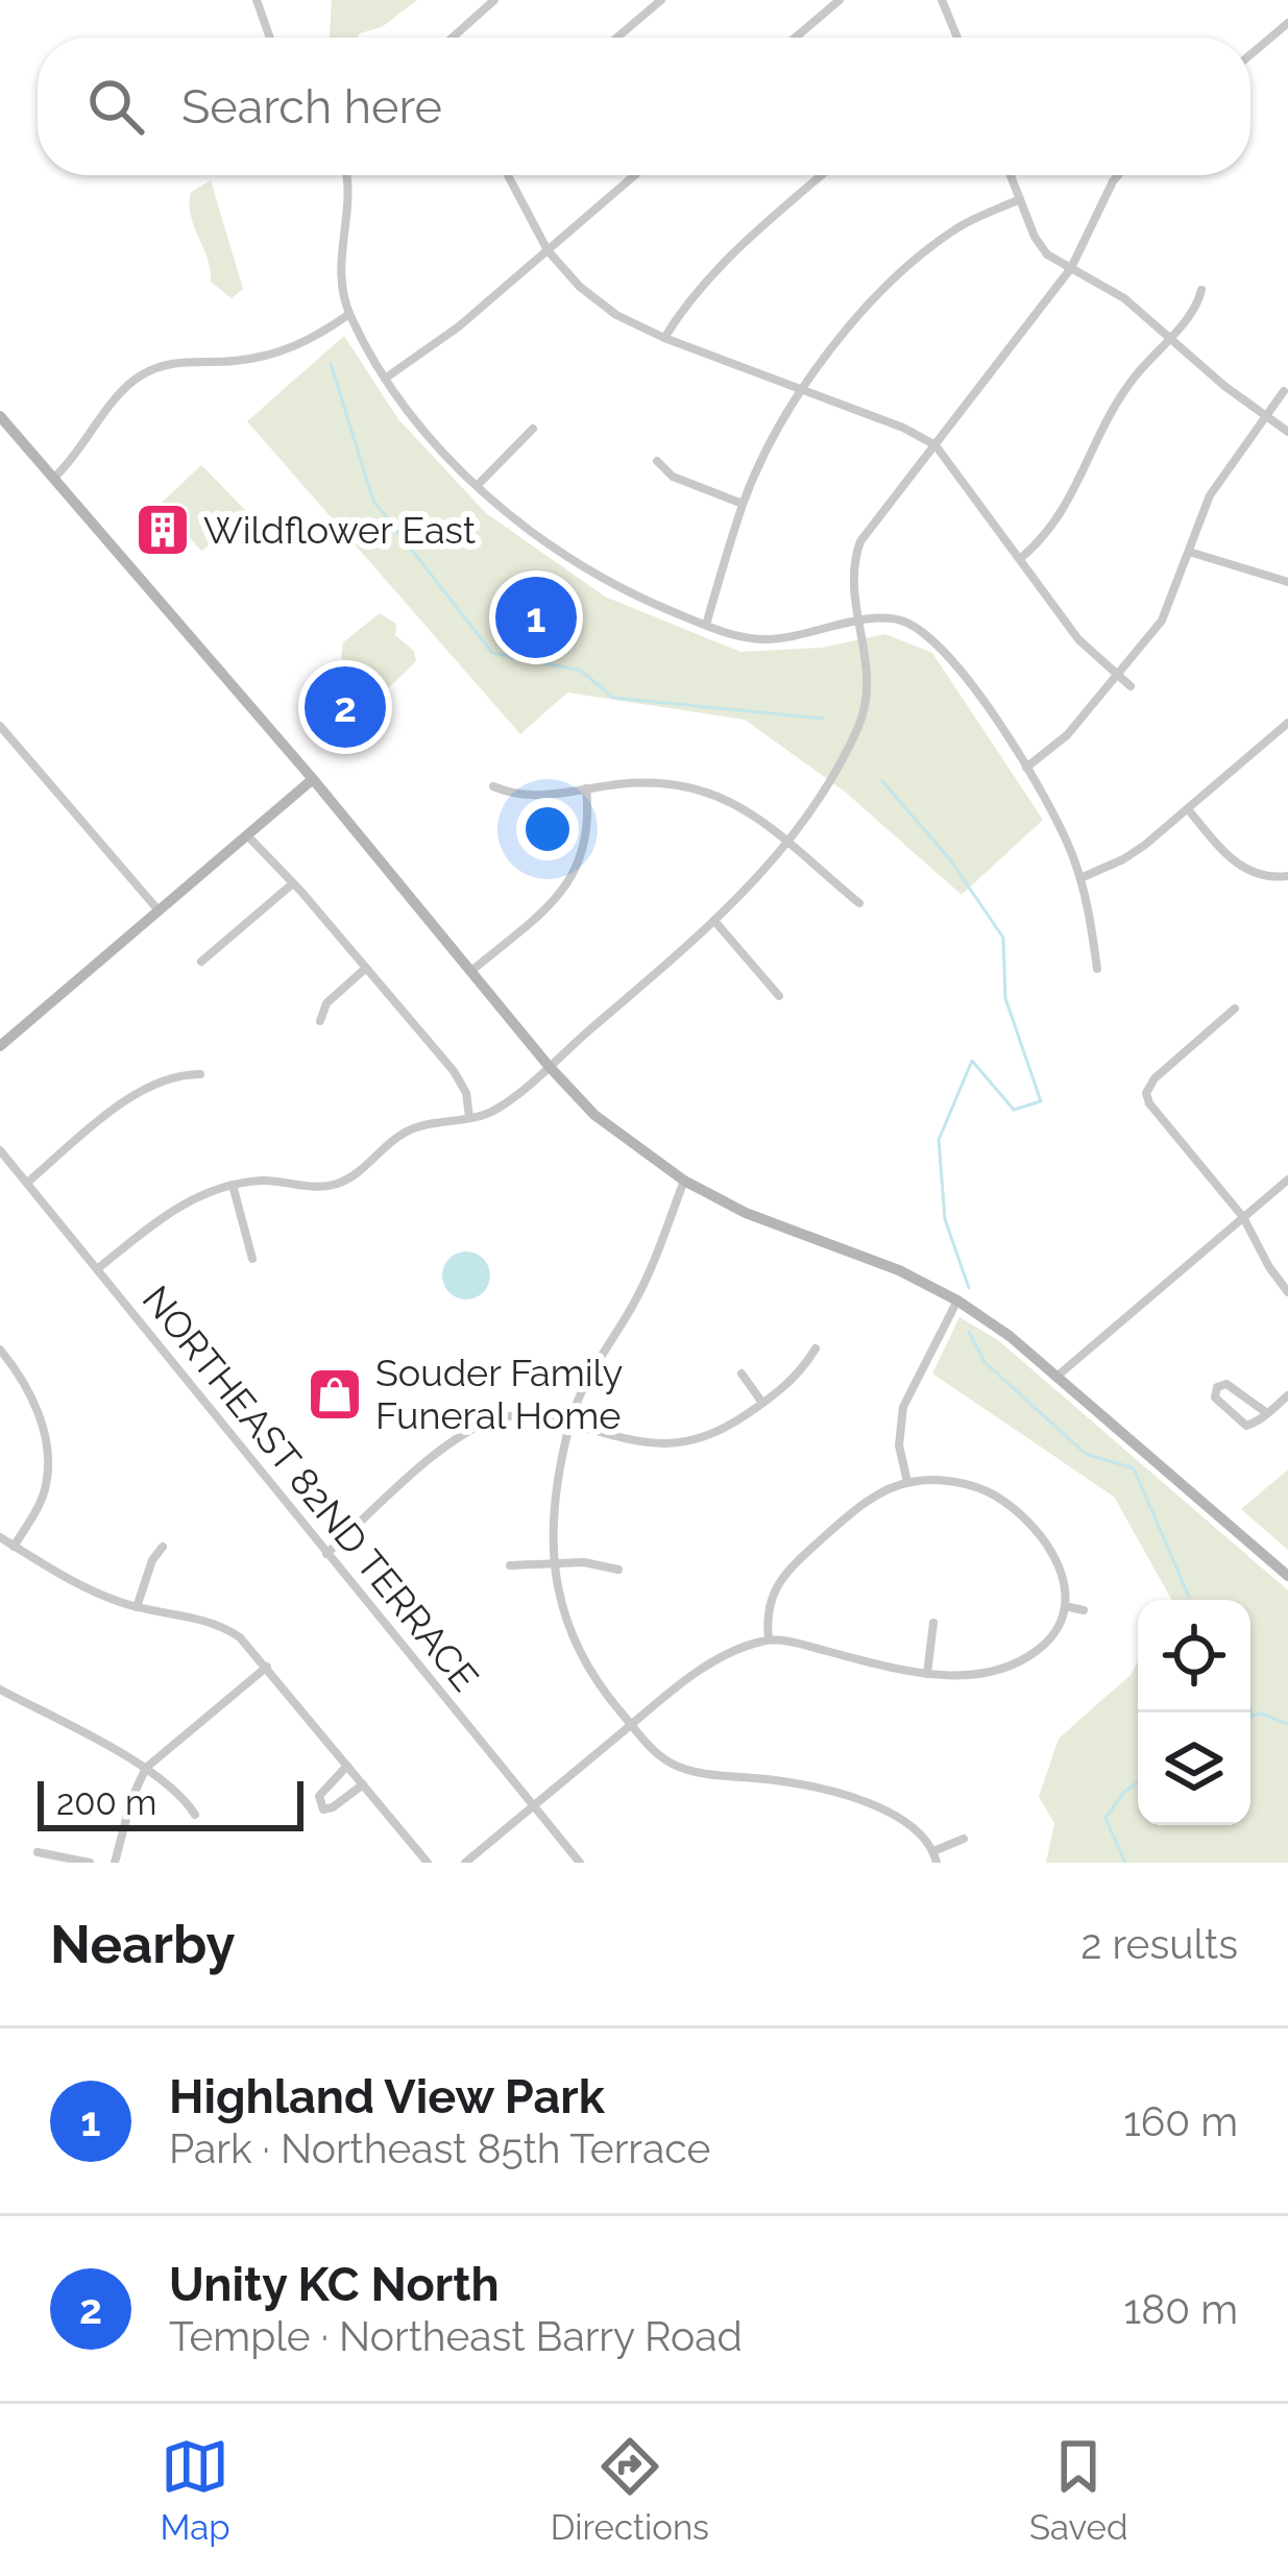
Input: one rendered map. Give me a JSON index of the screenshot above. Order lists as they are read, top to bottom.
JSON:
{
  "streets": {
    "street": ["NORTHEAST 82ND TERRACE"]
  },
  "places": {
    "building": ["Wildflower East"],
    "shop": ["Souder Family Funeral Home"]
  },
  "scale_bar": "200 m",
  "page": {
    "search": "Search here",
    "pins": ["1", "2"],
    "scale": "200 m",
    "heading": ["Nearby", "2 results"],
    "list": [
      {
        "mark": "1",
        "name": "Highland View Park",
        "note": "Park · Northeast 85th Terrace",
        "value": "160 m"
      },
      {
        "mark": "2",
        "name": "Unity KC North",
        "note": "Temple · Northeast Barry Road",
        "value": "180 m"
      }
    ],
    "nav": ["Map", "Directions", "Saved"]
  }
}
